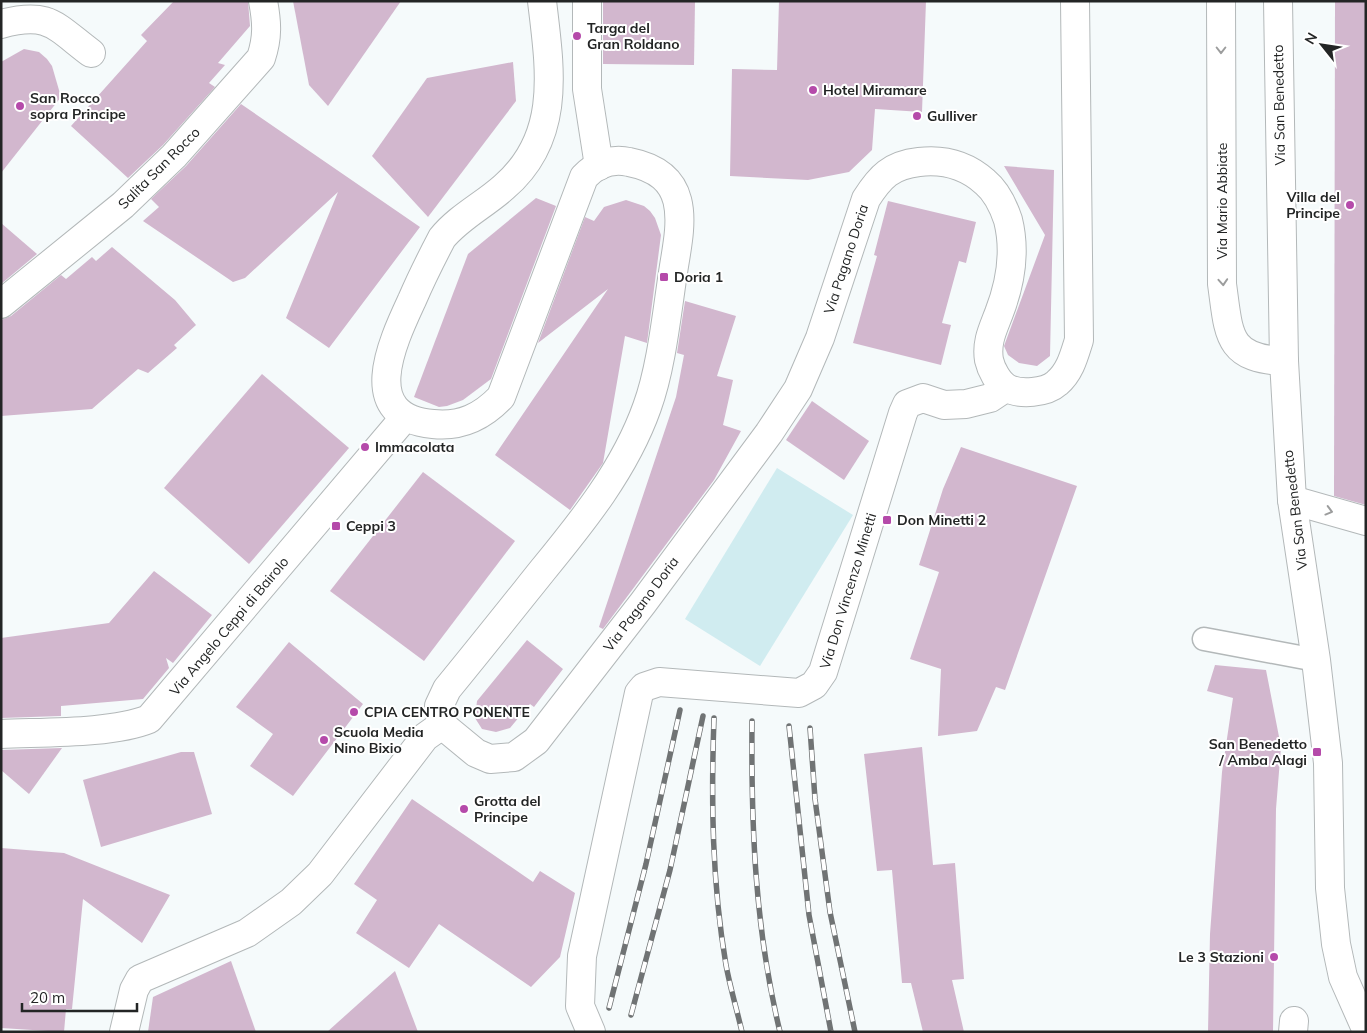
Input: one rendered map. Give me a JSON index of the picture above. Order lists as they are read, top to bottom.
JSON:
{
  "streets": {
    "street": [
      "Via San Benedetto",
      "Salita San Rocco",
      "Via Mario Abbiate",
      "Via Pagano Doria",
      "Via Don Vincenzo Minetti",
      "Via Angelo Ceppi di Bairolo"
    ]
  },
  "crossings": [
    ["Via San Benedetto", "Via Mario Abbiate"],
    ["Via Pagano Doria", "Via Don Vincenzo Minetti"]
  ],
  "one_way": ["Via Mario Abbiate"],
  "places": {
    "other": [
      "Targa del Gran Roldano",
      "Hotel Miramare",
      "San Rocco sopra Principe",
      "Gulliver",
      "Villa del Principe",
      "Immacolata",
      "CPIA CENTRO PONENTE",
      "Scuola Media Nino Bixio",
      "Grotta del Principe",
      "Le 3 Stazioni"
    ],
    "transit": [
      "Doria 1",
      "Don Minetti 2",
      "Ceppi 3",
      "San Benedetto / Amba Alagi"
    ]
  },
  "scale_bar": "20 m",
  "north": "top left"
}
